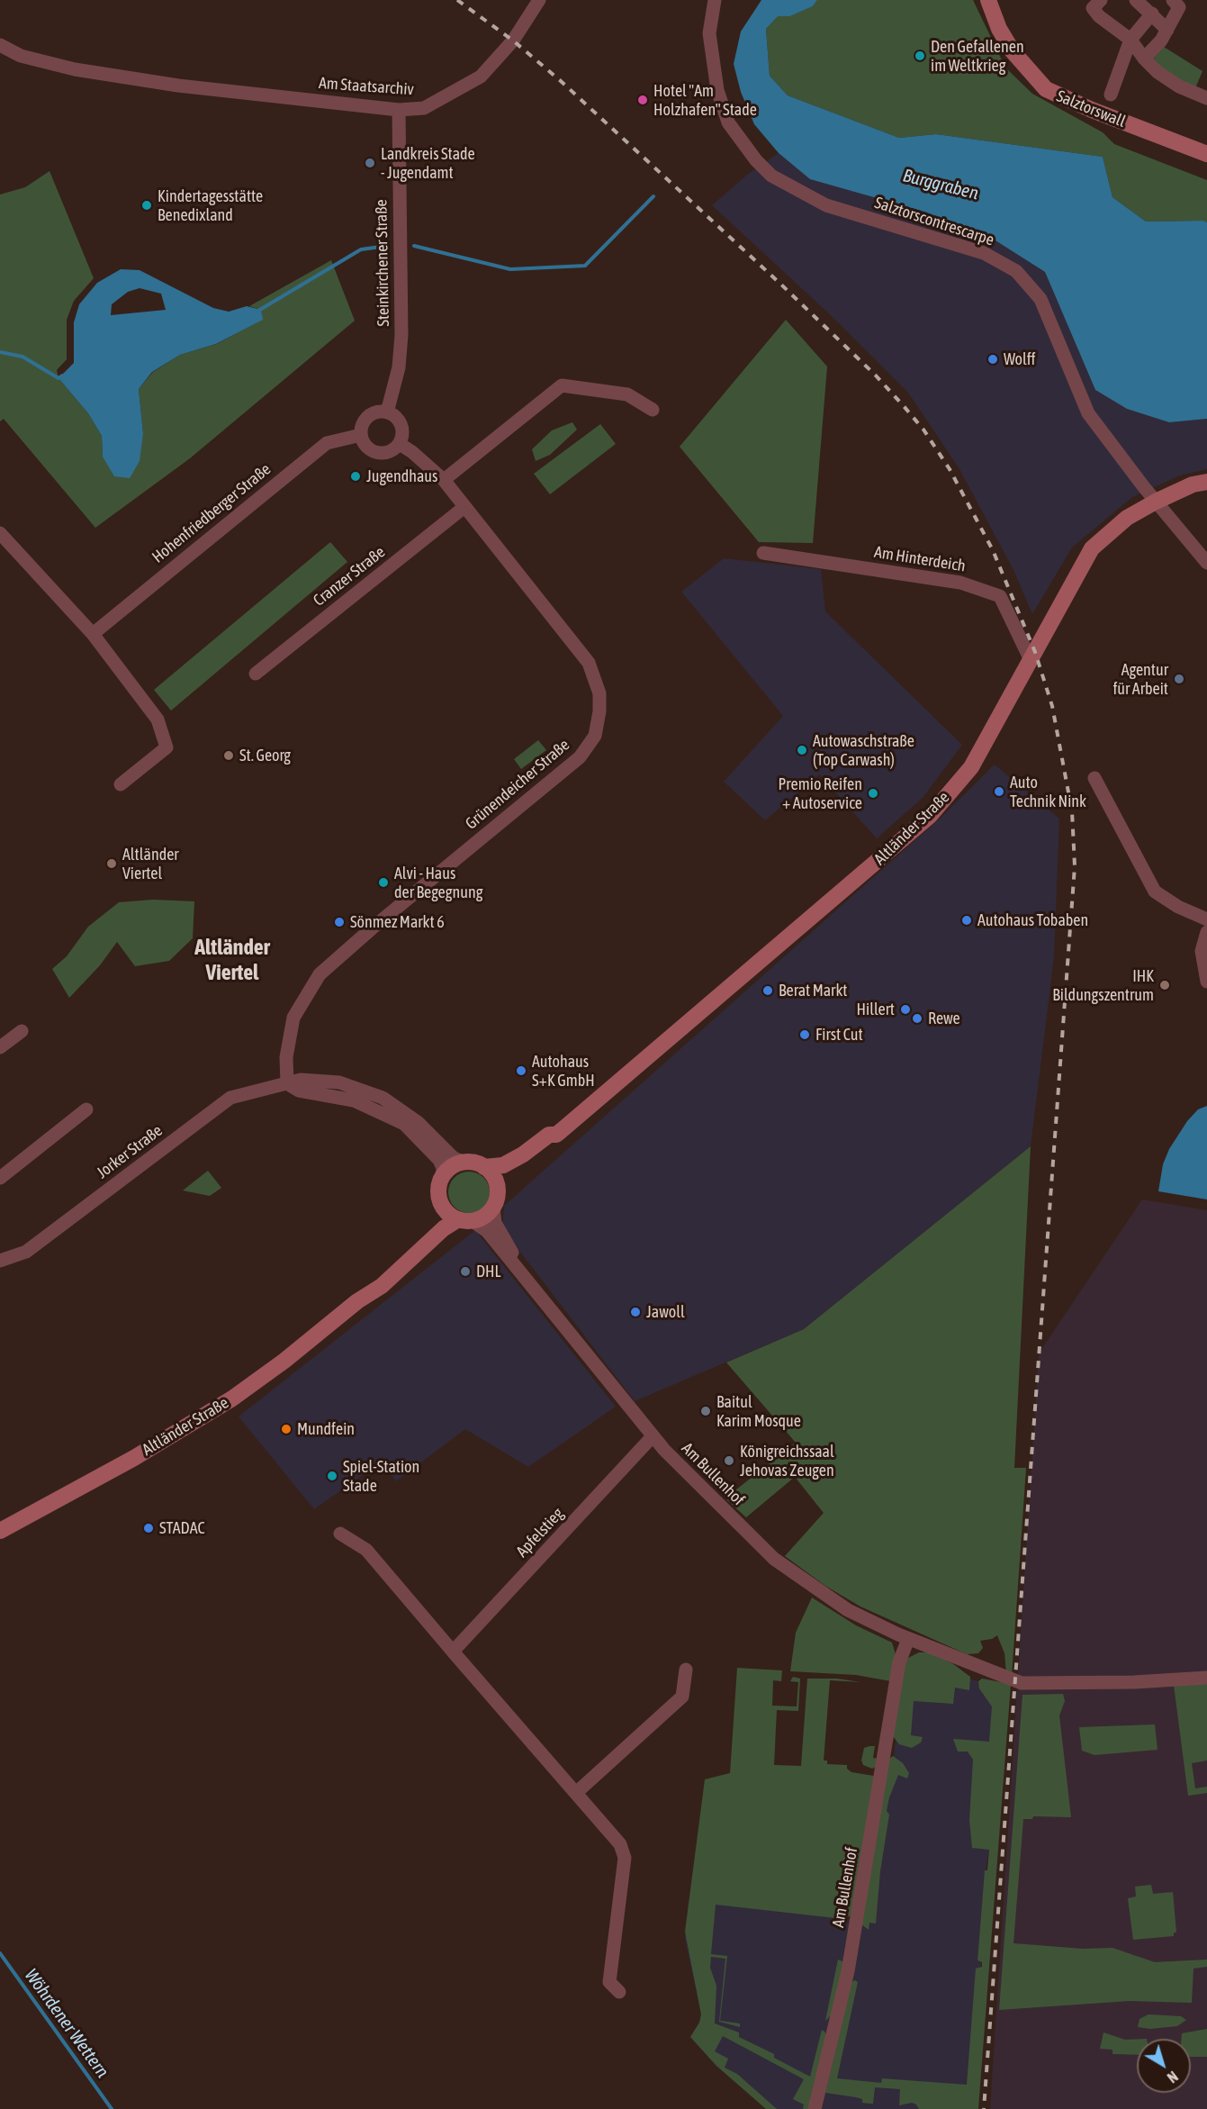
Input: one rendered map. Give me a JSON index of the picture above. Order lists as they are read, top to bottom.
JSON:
{
  "streets": {
    "main road": ["Salztorswall", "Altländer Straße"],
    "street": [
      "Am Staatsarchiv",
      "Salztorscontrescarpe",
      "Steinkirchener Straße",
      "Hohenfriedberger Straße",
      "Am Hinterdeich",
      "Cranzer Straße",
      "Grünendeicher Straße",
      "Jorker Straße",
      "Am Bullenhof",
      "Apfelstieg"
    ]
  },
  "crossings": [
    ["Am Staatsarchiv", "Steinkirchener Straße"],
    ["Salztorscontrescarpe", "Altländer Straße"],
    ["Steinkirchener Straße", "Hohenfriedberger Straße"],
    ["Steinkirchener Straße", "Grünendeicher Straße"],
    ["Hohenfriedberger Straße", "Grünendeicher Straße"],
    ["Am Hinterdeich", "Altländer Straße"],
    ["Cranzer Straße", "Grünendeicher Straße"],
    ["Grünendeicher Straße", "Jorker Straße"],
    ["Altländer Straße", "Jorker Straße"],
    ["Altländer Straße", "Am Bullenhof"],
    ["Jorker Straße", "Am Bullenhof"],
    ["Am Bullenhof", "Apfelstieg"]
  ],
  "districts": ["Altländer Viertel"],
  "water": ["Burggraben", "Wöhrdener Wettern"],
  "places": [
    "Den Gefallenen im Weltkrieg",
    "Hotel \"Am Holzhafen\" Stade",
    "Landkreis Stade - Jugendamt",
    "Kindertagesstätte Benedixland",
    "Wolff",
    "Jugendhaus",
    "Agentur für Arbeit",
    "Autowaschstraße (Top Carwash)",
    "St. Georg",
    "Auto Technik Nink",
    "Premio Reifen + Autoservice",
    "Altländer Viertel",
    "Alvi - Haus der Begegnung",
    "Autohaus Tobaben",
    "Sönmez Markt 6",
    "IHK Bildungszentrum",
    "Berat Markt",
    "Hillert",
    "Rewe",
    "First Cut",
    "Autohaus S+K GmbH",
    "DHL",
    "Jawoll",
    "Baitul Karim Mosque",
    "Mundfein",
    "Königreichssaal Jehovas Zeugen",
    "Spiel-Station Stade",
    "STADAC"
  ],
  "north": "bottom right"
}
